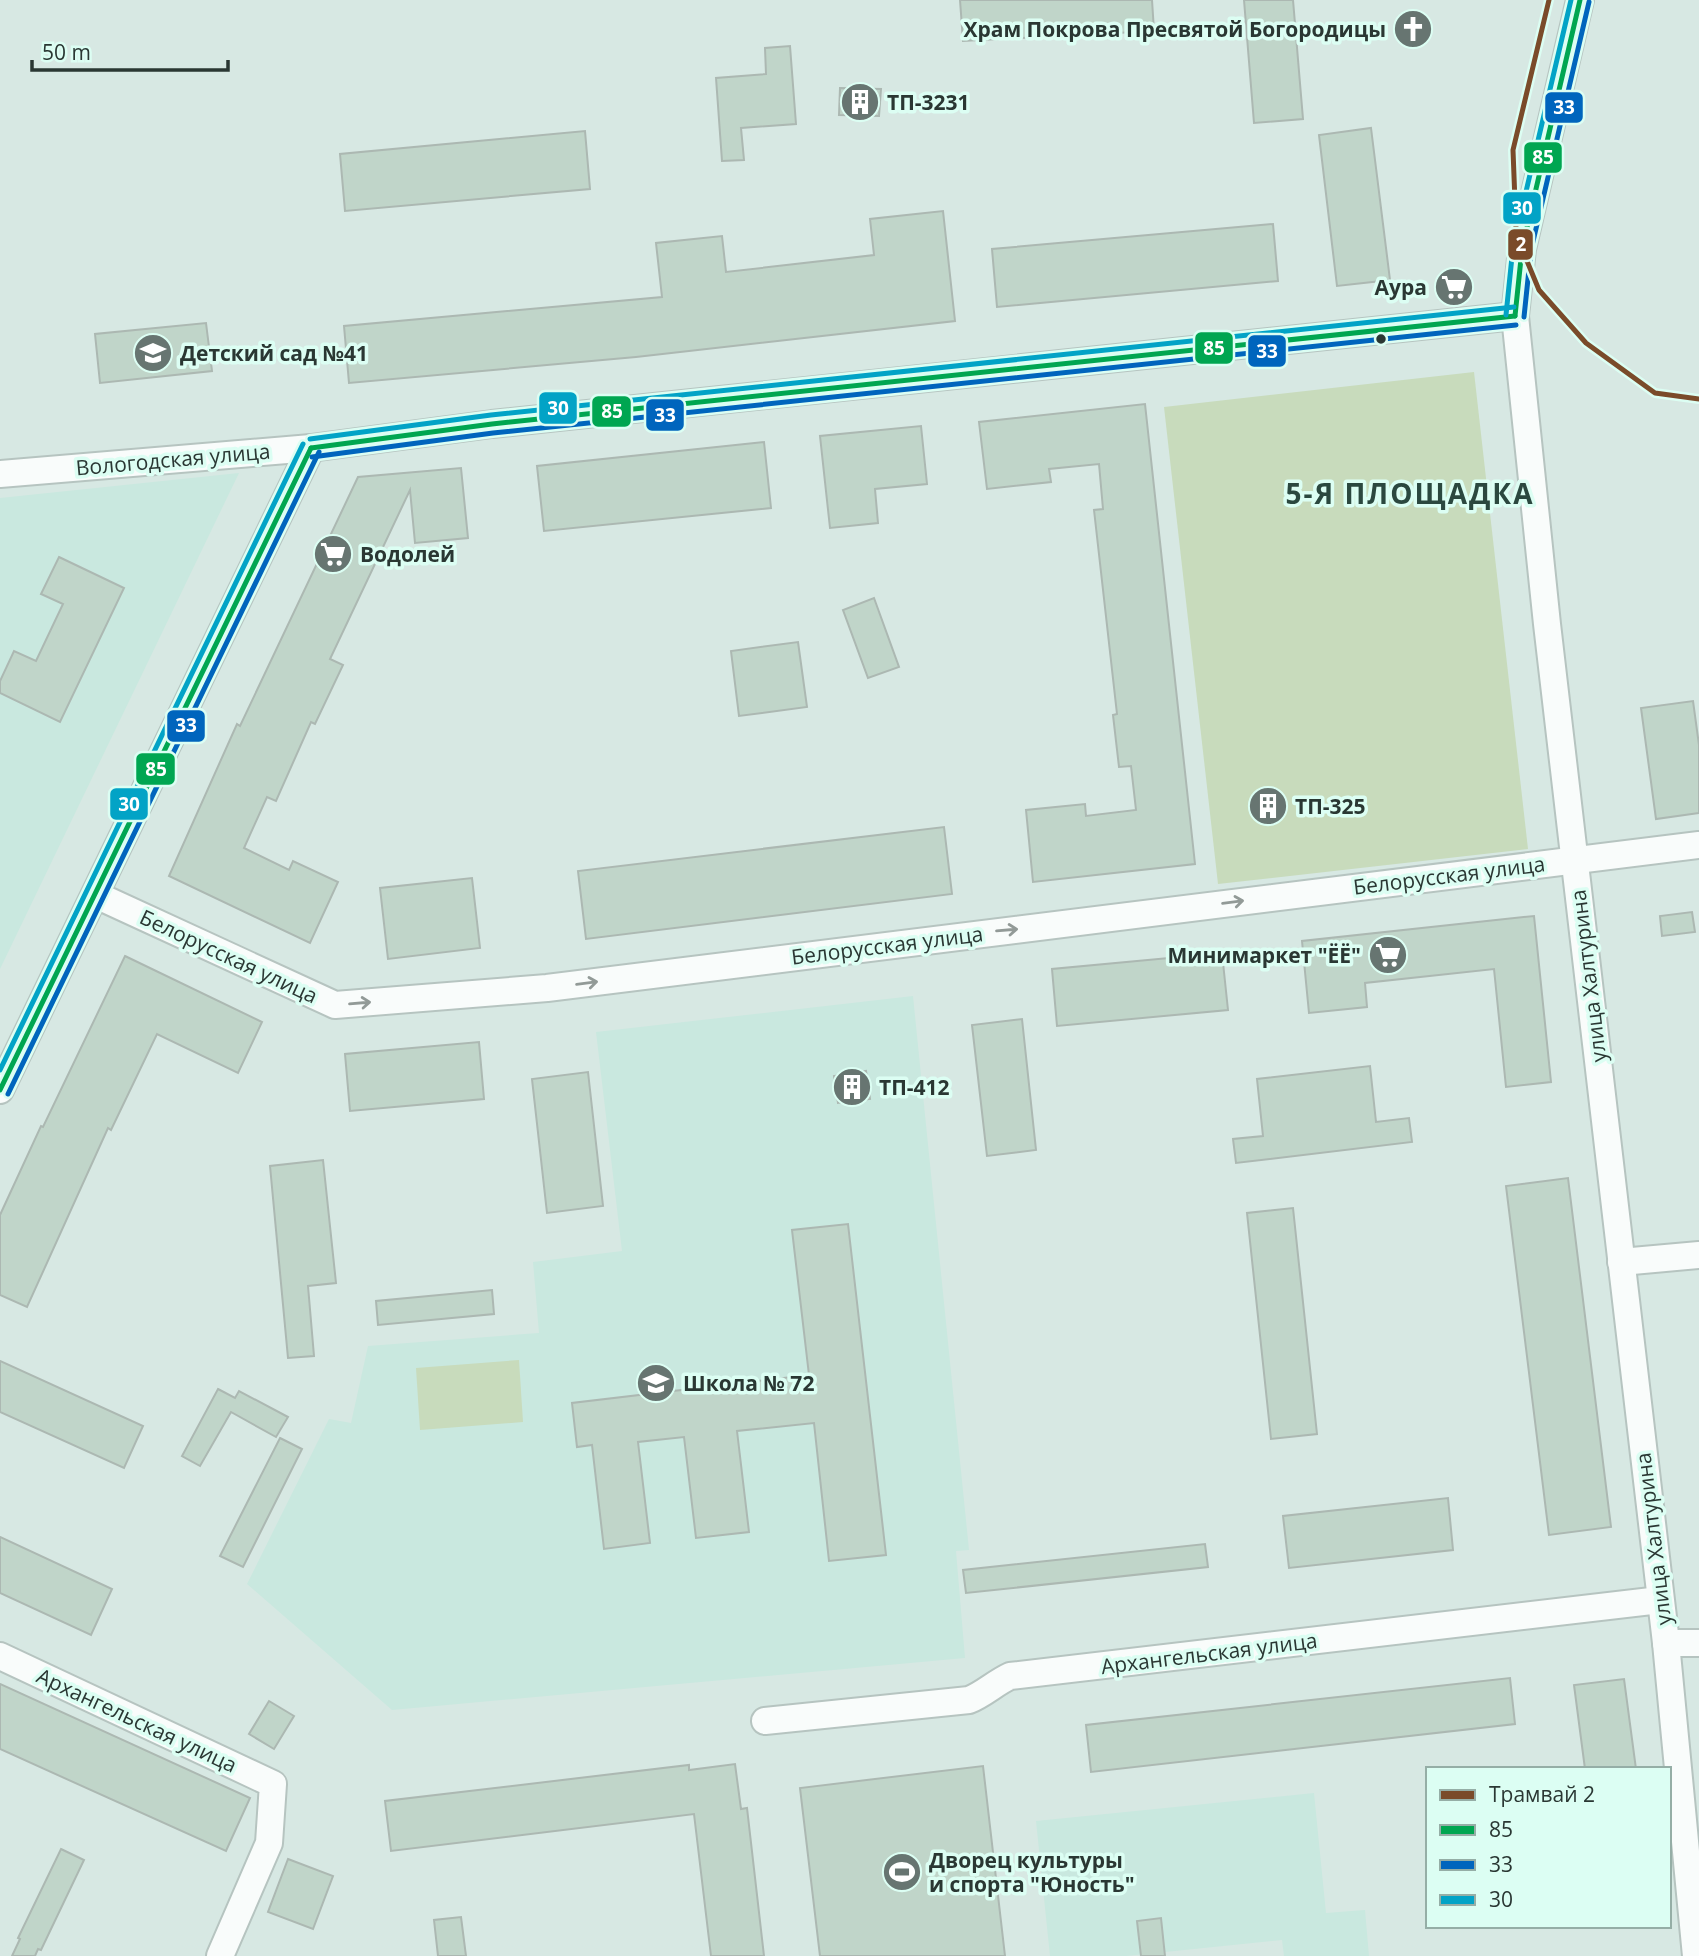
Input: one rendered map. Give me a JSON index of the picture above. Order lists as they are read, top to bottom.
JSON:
{
  "streets": {
    "street": [
      "Вологодская улица",
      "Белорусская улица",
      "улица Халтурина",
      "Архангельская улица"
    ]
  },
  "crossings": [
    ["Вологодская улица", "улица Халтурина"],
    ["Белорусская улица", "улица Халтурина"],
    ["улица Халтурина", "Архангельская улица"]
  ],
  "one_way": ["Белорусская улица"],
  "districts": ["5-Я ПЛОЩАДКА"],
  "places": {
    "church": ["Храм Покрова Пресвятой Богородицы"],
    "building": ["ТП-3231", "ТП-325", "ТП-412"],
    "supermarket": ["Аура", "Водолей", "Минимаркет \"ЁЁ\""],
    "school or university": ["Детский сад №41", "Школа № 72"],
    "sports": ["Дворец культуры и спорта \"Юность\""]
  },
  "lines": [
    "tram line 2",
    "transit line 85",
    "transit line 30",
    "transit line 33"
  ],
  "legend": [
    "Трамвай 2",
    "85",
    "33",
    "30"
  ],
  "scale_bar": "50 m"
}
